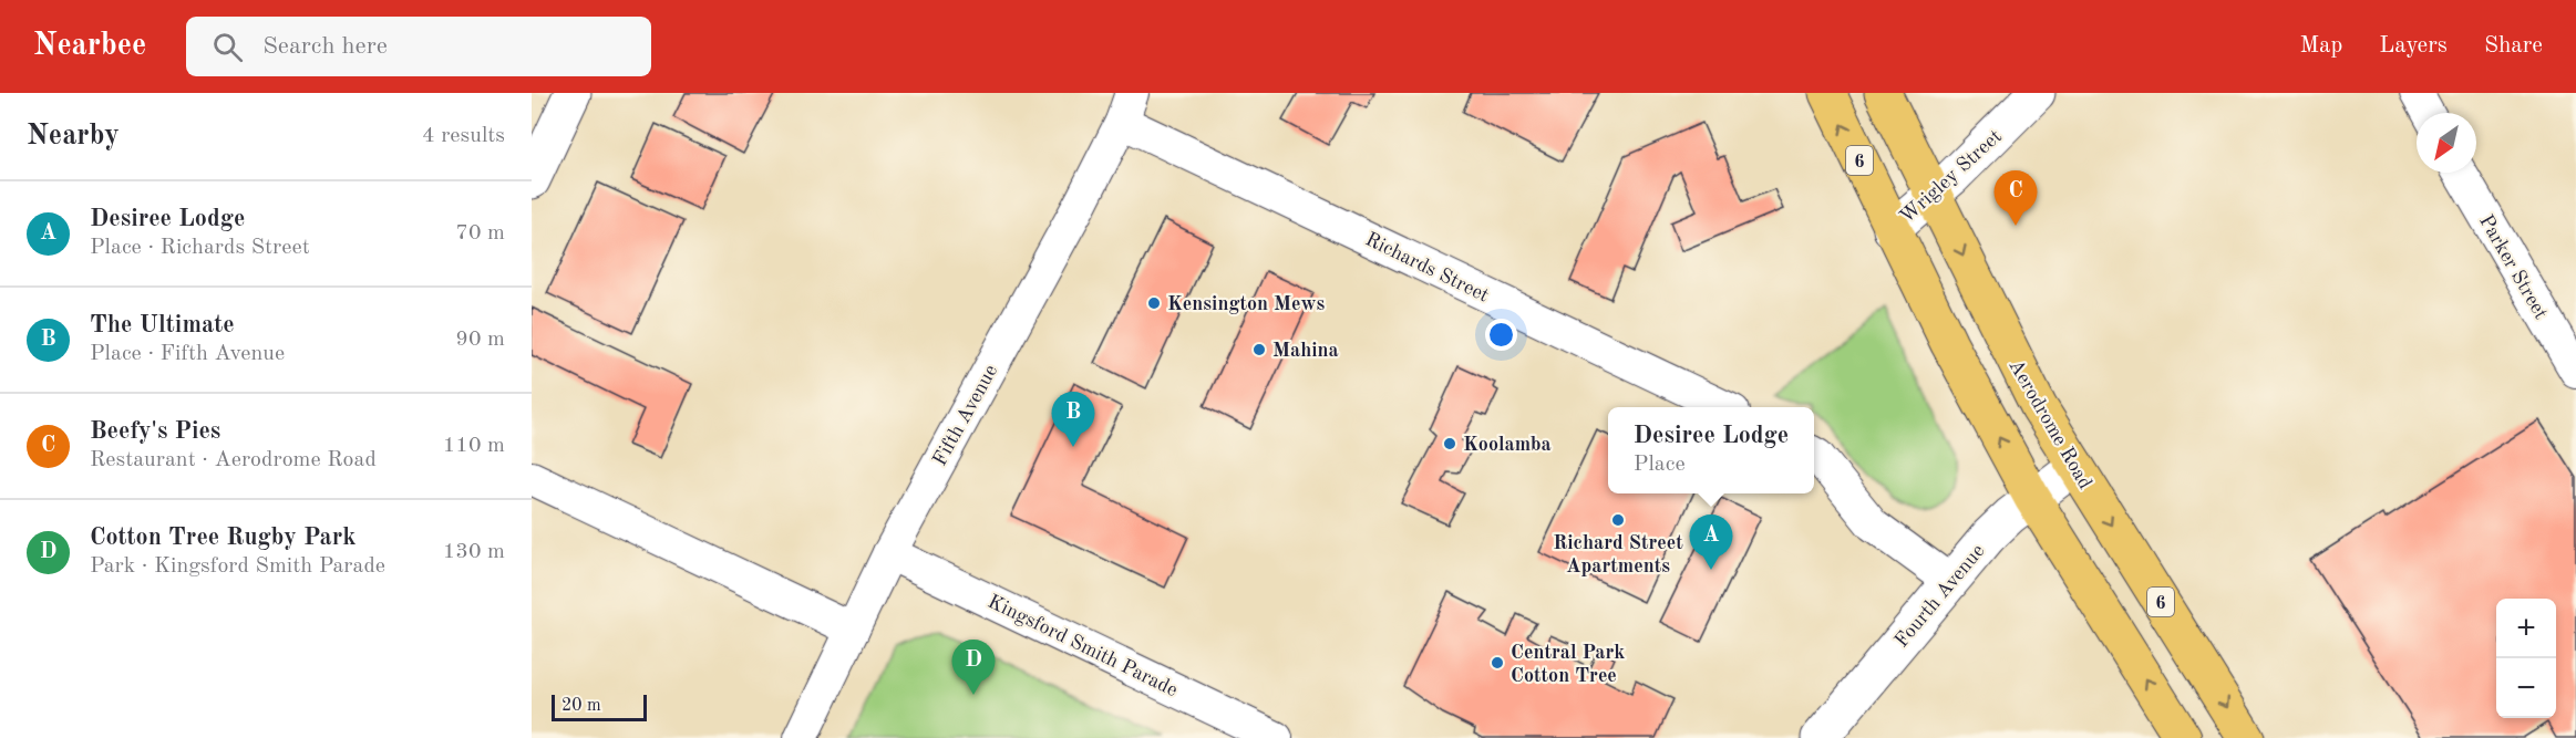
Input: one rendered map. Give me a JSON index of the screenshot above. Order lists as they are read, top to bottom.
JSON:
{
  "streets": {
    "main road": ["6", "Aerodrome Road"],
    "street": [
      "Wrigley Street",
      "Richards Street",
      "Parker Street",
      "Fifth Avenue",
      "Fourth Avenue",
      "Kingsford Smith Parade"
    ]
  },
  "crossings": [
    ["6", "Wrigley Street"],
    ["6", "Fourth Avenue"],
    ["Wrigley Street", "Aerodrome Road"],
    ["Richards Street", "Fifth Avenue"],
    ["Fifth Avenue", "Kingsford Smith Parade"],
    ["Aerodrome Road", "Fourth Avenue"]
  ],
  "places": [
    "Kensington Mews",
    "Mahina",
    "Koolamba",
    "Richard Street Apartments",
    "Central Park Cotton Tree"
  ],
  "scale_bar": "20 m",
  "north": "bottom left",
  "page": {
    "header": "Nearbee",
    "search": "Search here",
    "nav": ["Map", "Layers", "Share"],
    "heading": ["Nearby", "4 results"],
    "pins": [
      "C",
      "B",
      "A",
      "D"
    ],
    "list": [
      {
        "mark": "A",
        "name": "Desiree Lodge",
        "note": "Place · Richards Street",
        "value": "70 m"
      },
      {
        "mark": "B",
        "name": "The Ultimate",
        "note": "Place · Fifth Avenue",
        "value": "90 m"
      },
      {
        "mark": "C",
        "name": "Beefy's Pies",
        "note": "Restaurant · Aerodrome Road",
        "value": "110 m"
      },
      {
        "mark": "D",
        "name": "Cotton Tree Rugby Park",
        "note": "Park · Kingsford Smith Parade",
        "value": "130 m"
      }
    ],
    "popup": ["Desiree Lodge", "Place"],
    "map_buttons": ["+", "−"],
    "scale": "20 m"
  }
}
